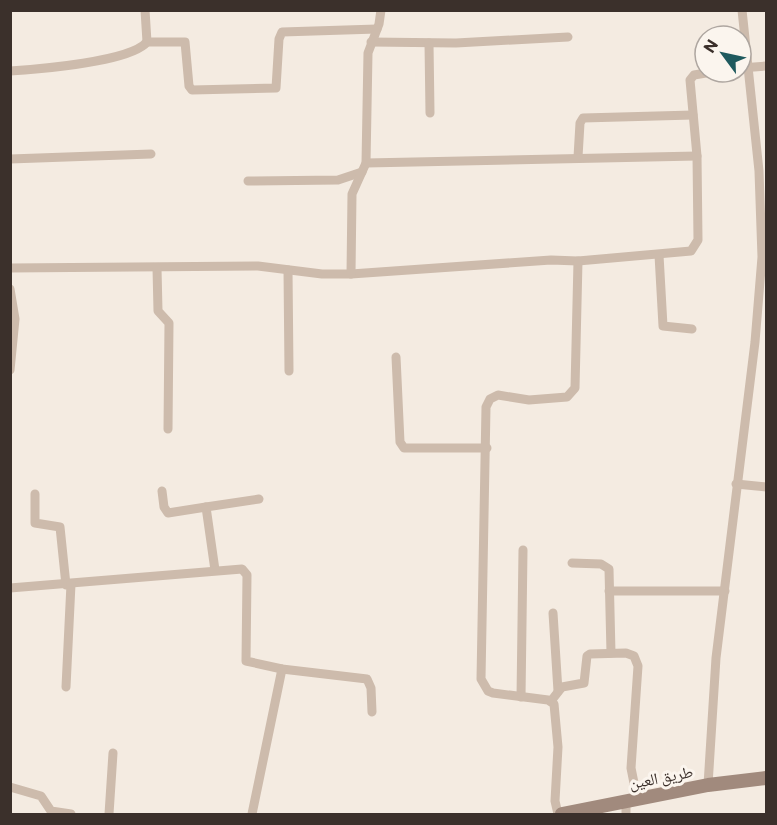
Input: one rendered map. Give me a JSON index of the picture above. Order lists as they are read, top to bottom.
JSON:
{
  "streets": {
    "main road": ["طريق العين"]
  },
  "north": "top left"
}
